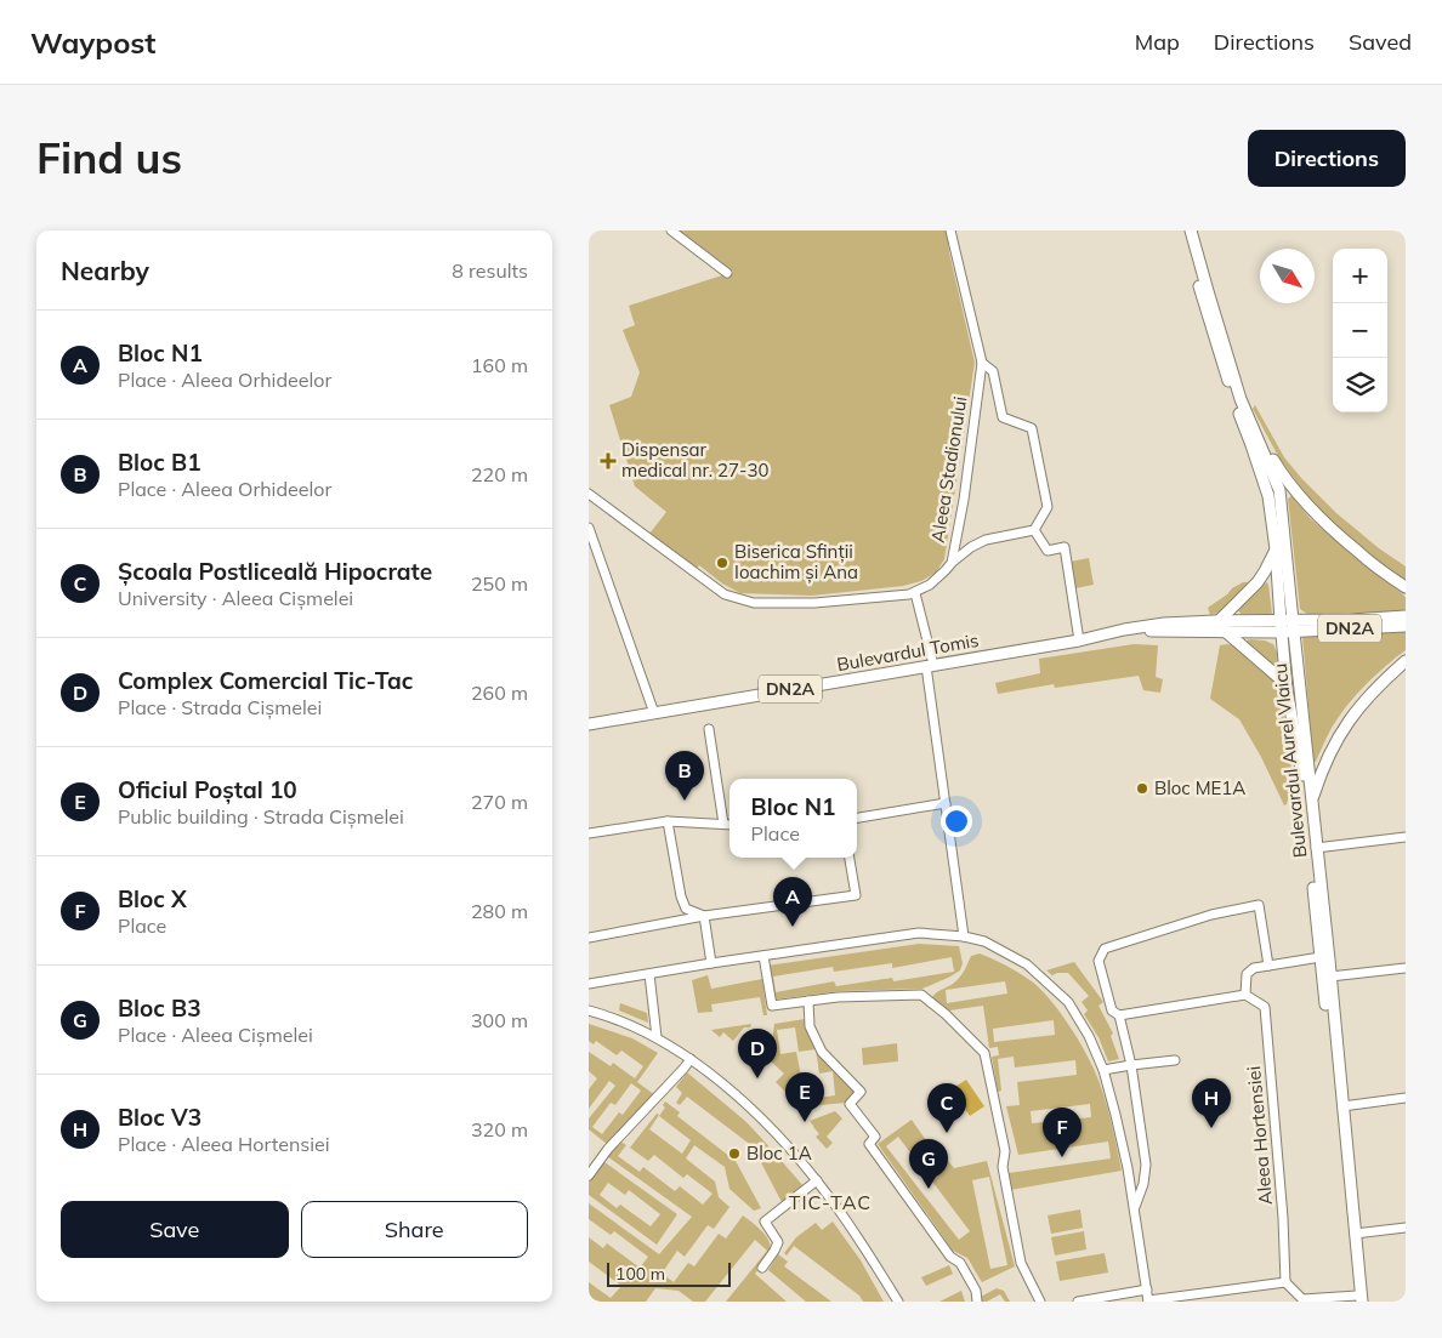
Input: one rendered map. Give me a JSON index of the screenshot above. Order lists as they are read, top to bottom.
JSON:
{
  "streets": {
    "main road": ["DN2A", "Bulevardul Tomis", "Bulevardul Aurel Vlaicu"],
    "street": ["Aleea Stadionului", "Aleea Hortensiei"]
  },
  "crossings": [
    ["Bulevardul Tomis", "Bulevardul Aurel Vlaicu"]
  ],
  "districts": ["TIC-TAC"],
  "places": {
    "health": ["Dispensar medical nr. 27-30"],
    "other": ["Biserica Sfinții Ioachim și Ana", "Bloc ME1A", "Bloc 1A"]
  },
  "scale_bar": "100 m",
  "north": "bottom right",
  "page": {
    "header": "Waypost",
    "nav": ["Map", "Directions", "Saved"],
    "buttons": [
      "Directions",
      ["Save", "Share"]
    ],
    "title": "Find us",
    "heading": ["Nearby", "8 results"],
    "map_buttons": ["+", "−"],
    "list": [
      {
        "mark": "A",
        "name": "Bloc N1",
        "note": "Place · Aleea Orhideelor",
        "value": "160 m"
      },
      {
        "mark": "B",
        "name": "Bloc B1",
        "note": "Place · Aleea Orhideelor",
        "value": "220 m"
      },
      {
        "mark": "C",
        "name": "Școala Postliceală Hipocrate",
        "note": "University · Aleea Cișmelei",
        "value": "250 m"
      },
      {
        "mark": "D",
        "name": "Complex Comercial Tic-Tac",
        "note": "Place · Strada Cișmelei",
        "value": "260 m"
      },
      {
        "mark": "E",
        "name": "Oficiul Poștal 10",
        "note": "Public building · Strada Cișmelei",
        "value": "270 m"
      },
      {
        "mark": "F",
        "name": "Bloc X",
        "note": "Place",
        "value": "280 m"
      },
      {
        "mark": "G",
        "name": "Bloc B3",
        "note": "Place · Aleea Cișmelei",
        "value": "300 m"
      },
      {
        "mark": "H",
        "name": "Bloc V3",
        "note": "Place · Aleea Hortensiei",
        "value": "320 m"
      }
    ],
    "pins": [
      "B",
      "A",
      "D",
      "E",
      "H",
      "C",
      "F",
      "G"
    ],
    "popup": ["Bloc N1", "Place"],
    "scale": "100 m"
  }
}
